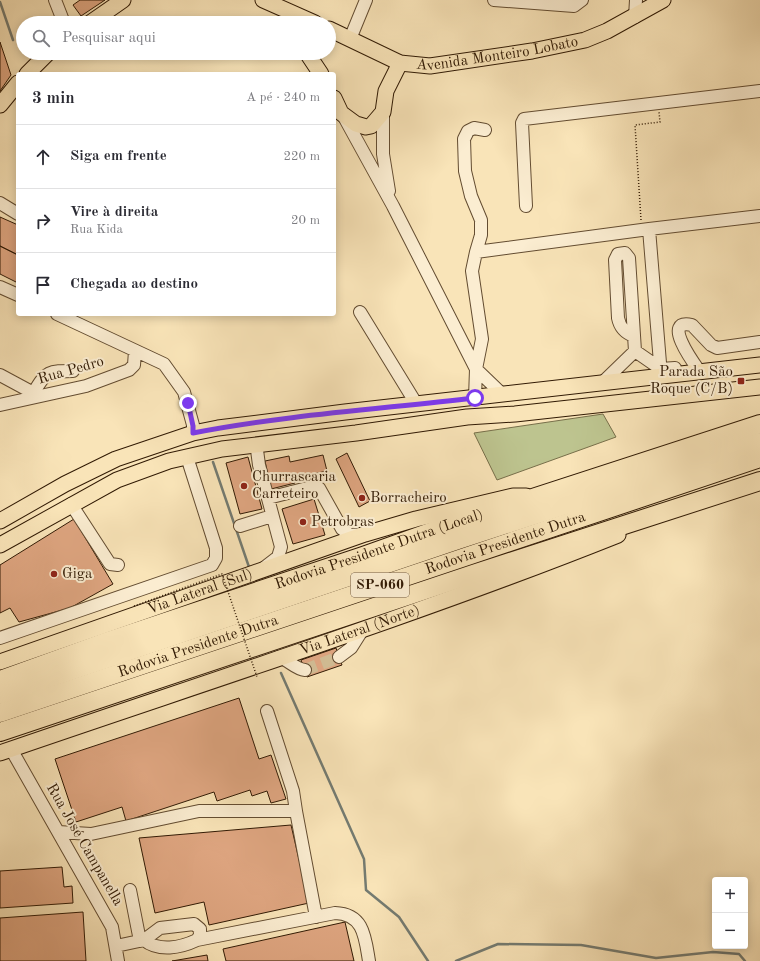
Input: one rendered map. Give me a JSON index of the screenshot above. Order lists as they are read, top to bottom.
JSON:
{
  "streets": {
    "highway": ["Rodovia Presidente Dutra", "Rodovia Presidente Dutra (Local)", "SP-060"],
    "main road": ["Avenida Monteiro Lobato", "Via Lateral (Sul)", "Via Lateral (Norte)"],
    "street": ["Rua Pedro", "Rua José Campanella"]
  },
  "crossings": [
    ["Rodovia Presidente Dutra", "Via Lateral (Norte)"],
    ["Rodovia Presidente Dutra (Local)", "Via Lateral (Sul)"],
    ["Via Lateral (Norte)", "Rua José Campanella"]
  ],
  "places": {
    "transit": ["Parada São Roque (C/B)"],
    "other": [
      "Churrascaria Carreteiro",
      "Borracheiro",
      "Petrobras",
      "Giga"
    ]
  },
  "page": {
    "search": "Pesquisar aqui",
    "heading": ["3 min", "A pé · 240 m"],
    "list": [
      ["Siga em frente", "220 m"],
      ["Vire à direita", "Rua Kida", "20 m"],
      "Chegada ao destino"
    ],
    "map_buttons": ["+", "−"]
  }
}
